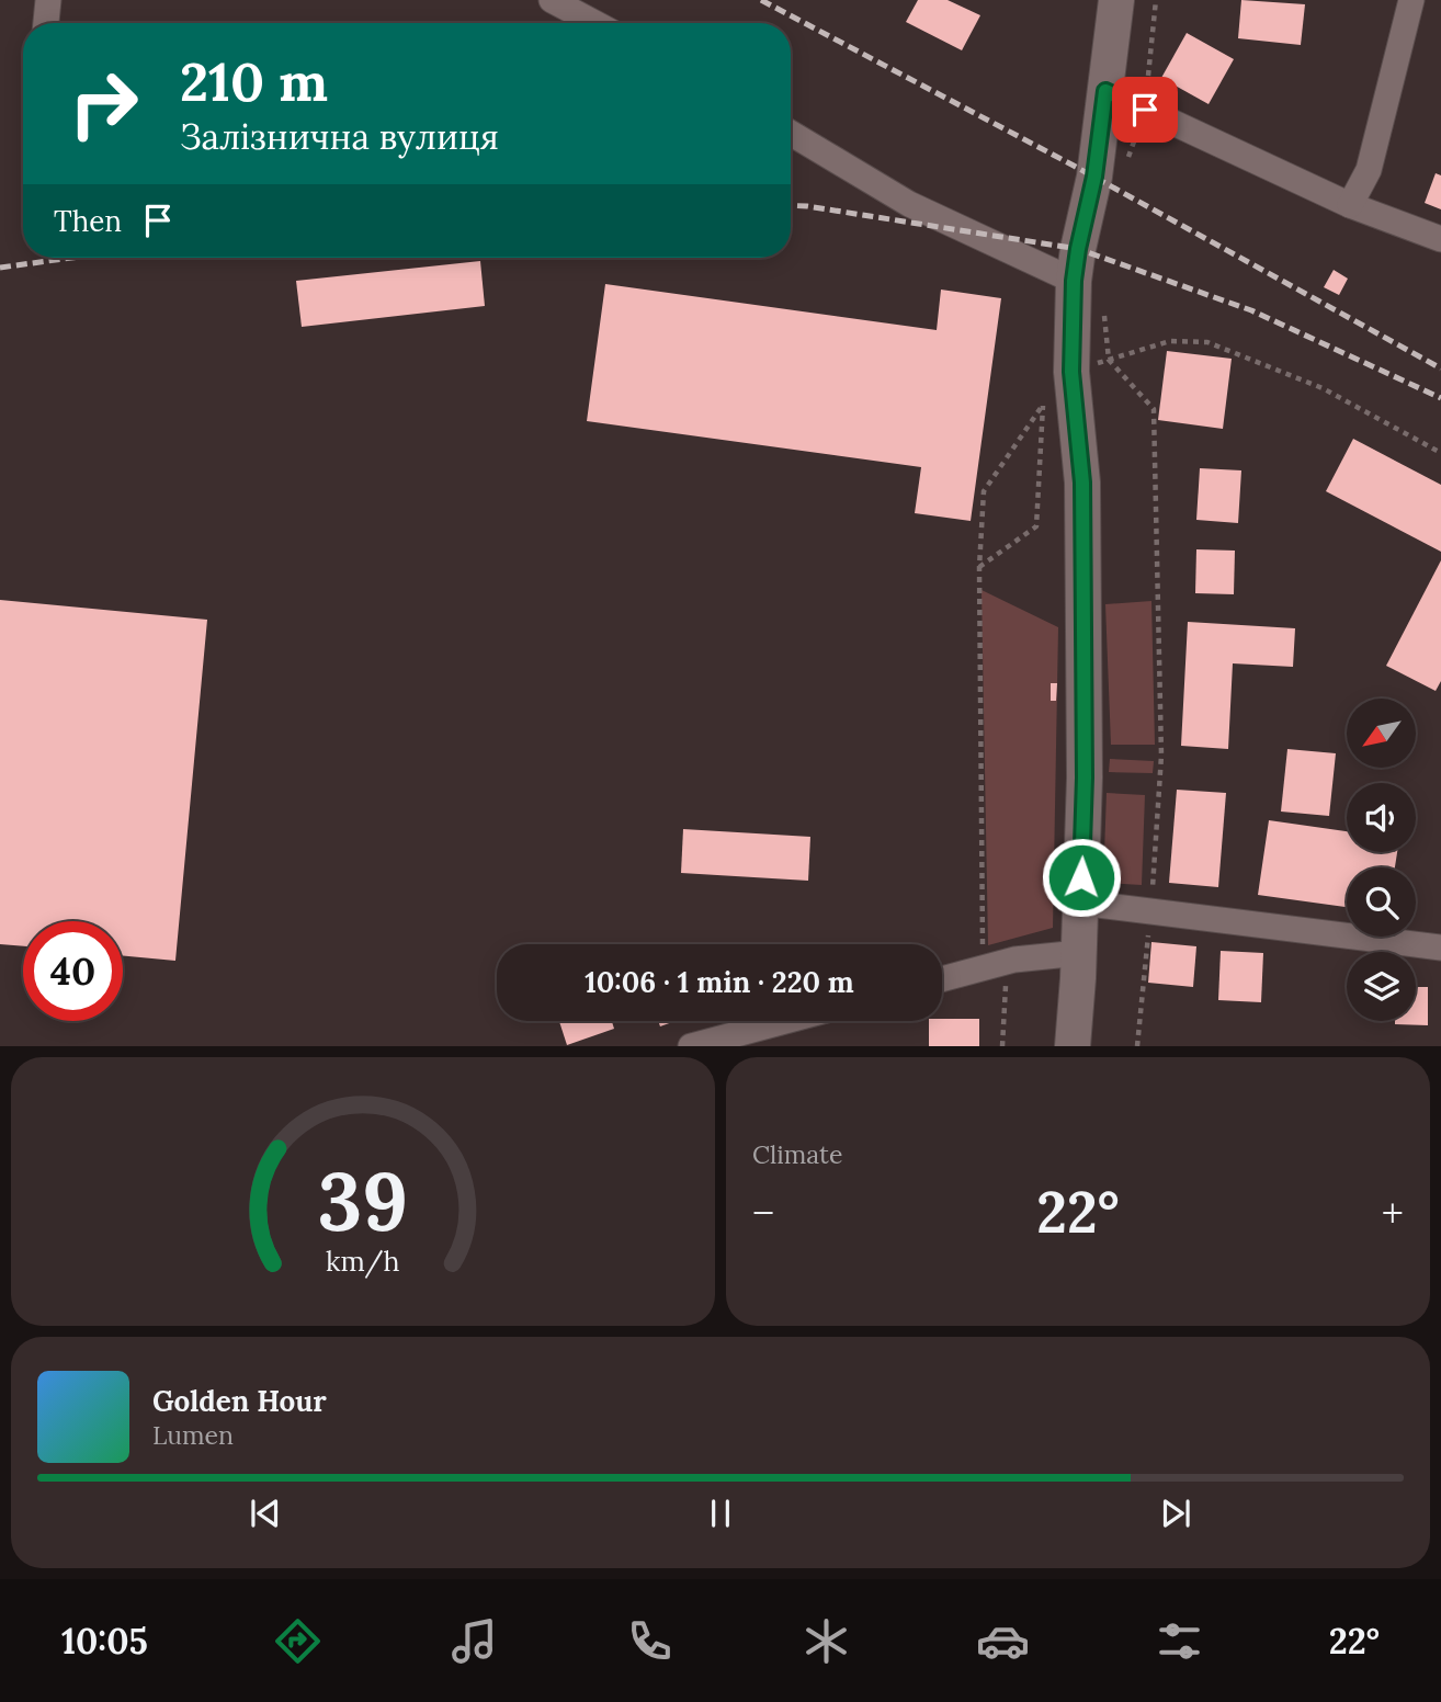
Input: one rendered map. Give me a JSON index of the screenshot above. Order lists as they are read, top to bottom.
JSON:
{
  "north": "bottom left",
  "page": {
    "turn": ["210 m", "Залізнична вулиця"],
    "then": "Then",
    "limit": "40",
    "trip": "10:06 · 1 min · 220 m",
    "tile": "Climate",
    "heat": ["−", "22°", "+"],
    "song": ["Golden Hour", "Lumen"],
    "tabs": ["10:05", "22°"],
    "gauge": ["39", "km/h"]
  }
}
